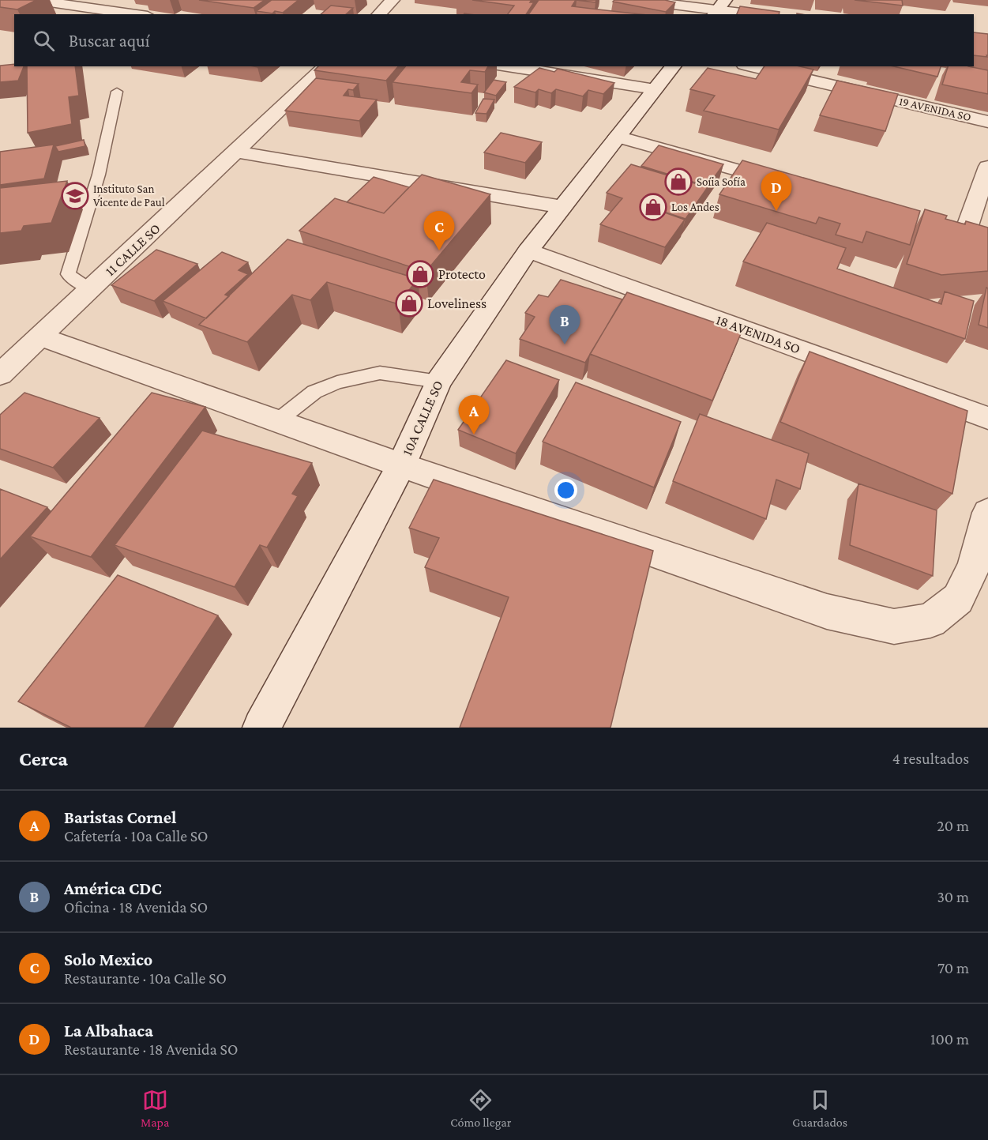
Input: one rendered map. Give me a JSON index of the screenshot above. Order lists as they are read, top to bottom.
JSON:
{
  "streets": {
    "street": [
      "19 AVENIDA SO",
      "11 CALLE SO",
      "18 AVENIDA SO",
      "10A CALLE SO"
    ]
  },
  "crossings": [
    ["18 AVENIDA SO", "10A CALLE SO"]
  ],
  "places": {
    "shop": [
      "Soíia Sofía",
      "Los Andes",
      "Protecto",
      "Loveliness"
    ],
    "school or university": ["Instituto San Vicente de Paul"]
  },
  "page": {
    "search": "Buscar aquí",
    "pins": [
      "D",
      "C",
      "B",
      "A"
    ],
    "heading": ["Cerca", "4 resultados"],
    "list": [
      {
        "mark": "A",
        "name": "Baristas Cornel",
        "note": "Cafetería · 10a Calle SO",
        "value": "20 m"
      },
      {
        "mark": "B",
        "name": "América CDC",
        "note": "Oficina · 18 Avenida SO",
        "value": "30 m"
      },
      {
        "mark": "C",
        "name": "Solo Mexico",
        "note": "Restaurante · 10a Calle SO",
        "value": "70 m"
      },
      {
        "mark": "D",
        "name": "La Albahaca",
        "note": "Restaurante · 18 Avenida SO",
        "value": "100 m"
      }
    ],
    "nav": ["Mapa", "Cómo llegar", "Guardados"]
  }
}
